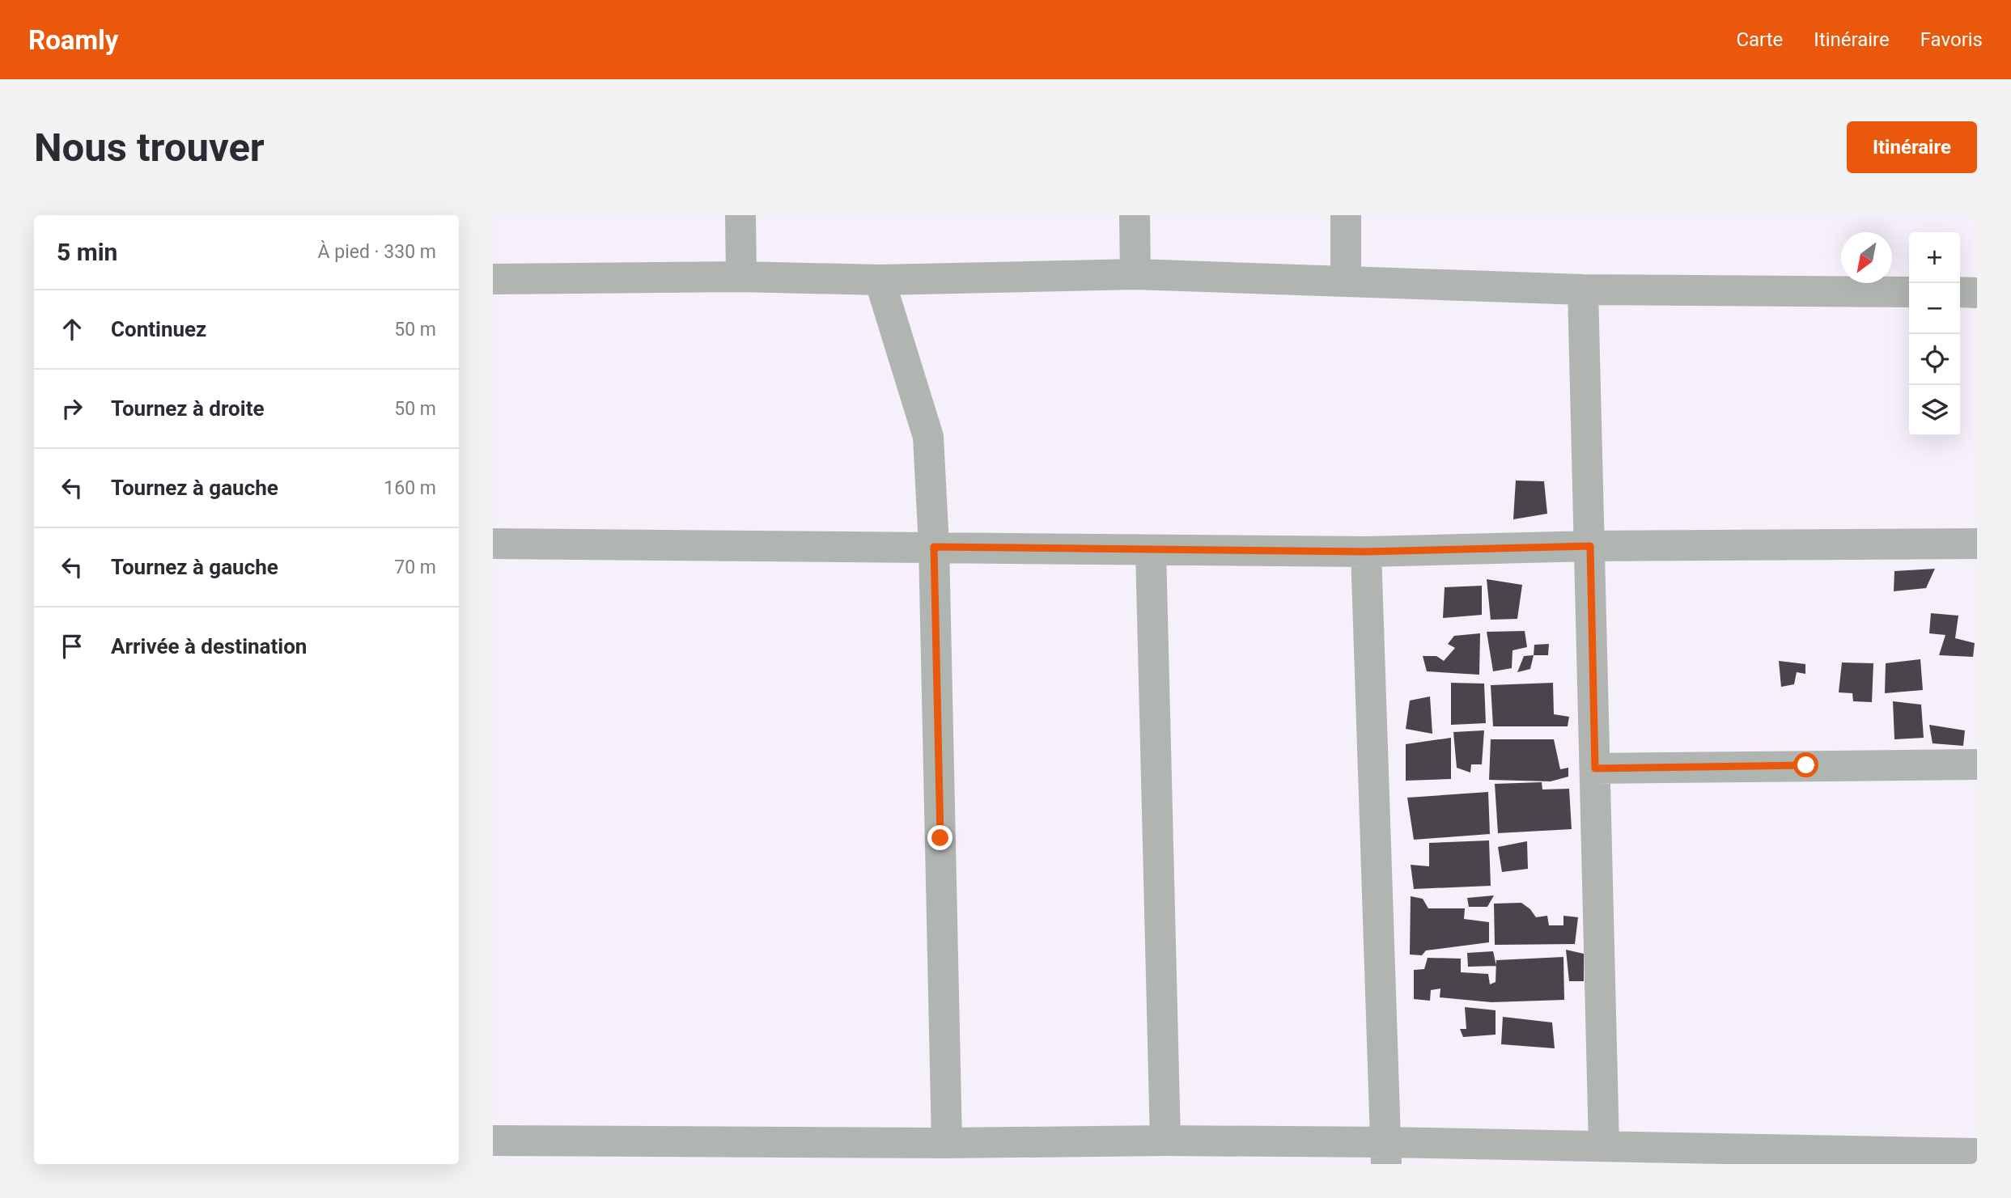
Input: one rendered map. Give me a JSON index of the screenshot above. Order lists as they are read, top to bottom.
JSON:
{
  "north": "bottom left",
  "page": {
    "header": "Roamly",
    "nav": ["Carte", "Itinéraire", "Favoris"],
    "buttons": "Itinéraire",
    "title": "Nous trouver",
    "heading": ["5 min", "À pied · 330 m"],
    "map_buttons": ["+", "−"],
    "list": [
      ["Continuez", "50 m"],
      ["Tournez à droite", "50 m"],
      ["Tournez à gauche", "160 m"],
      ["Tournez à gauche", "70 m"],
      "Arrivée à destination"
    ]
  }
}
